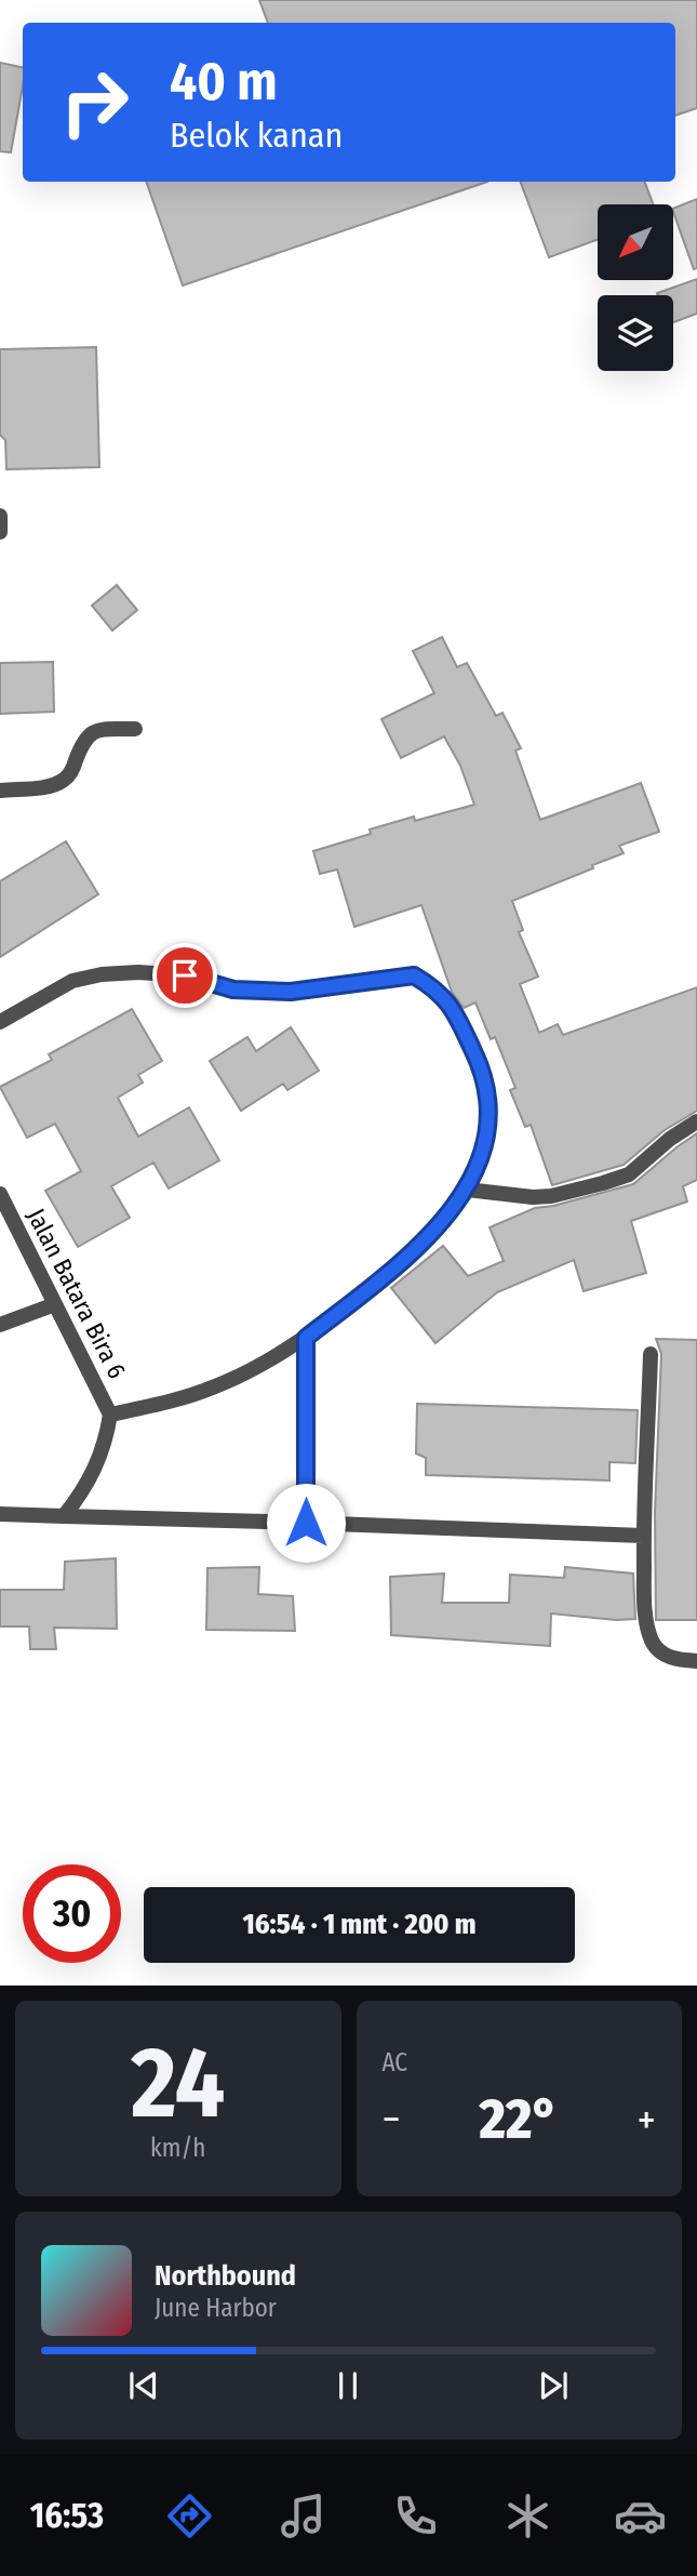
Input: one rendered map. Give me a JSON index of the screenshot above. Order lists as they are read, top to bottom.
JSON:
{
  "streets": {
    "street": ["Jalan Batara Bira 6"]
  },
  "north": "bottom left",
  "page": {
    "turn": ["40 m", "Belok kanan"],
    "limit": "30",
    "trip": "16:54 · 1 mnt · 200 m",
    "tile": [
      ["24", "km/h"],
      "AC"
    ],
    "heat": ["−", "22°", "+"],
    "song": ["Northbound", "June Harbor"],
    "tabs": "16:53"
  }
}
